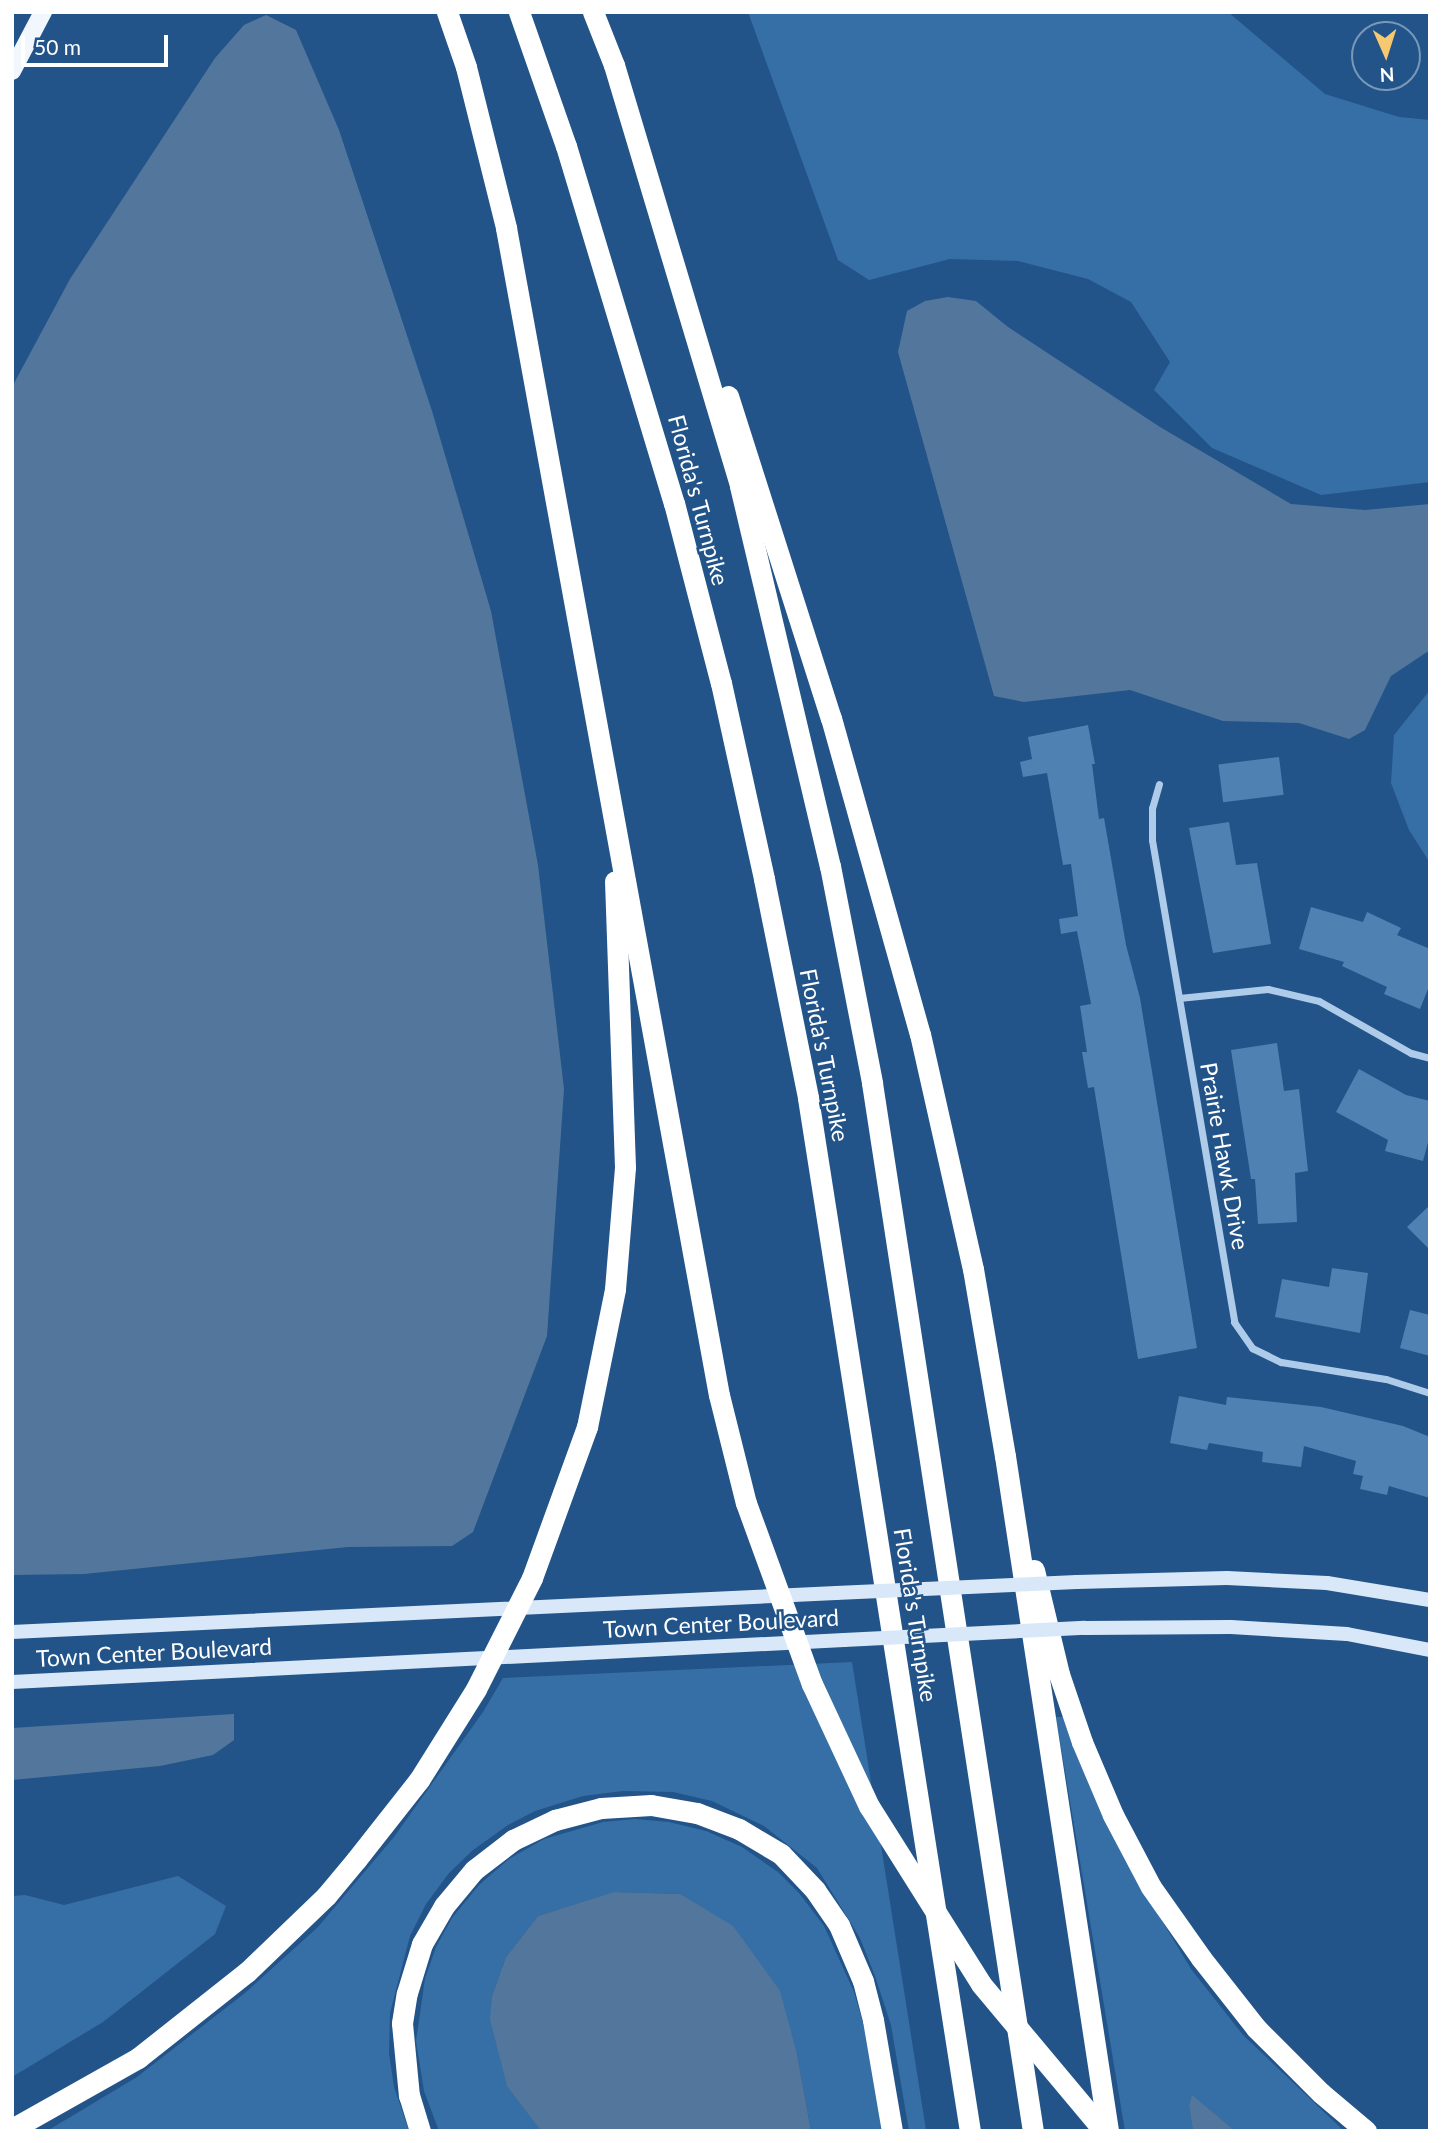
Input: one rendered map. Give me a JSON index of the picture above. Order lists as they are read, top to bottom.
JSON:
{
  "streets": {
    "highway": ["Florida's Turnpike"],
    "main road": ["Town Center Boulevard"],
    "street": ["Prairie Hawk Drive"]
  },
  "scale_bar": "50 m",
  "north": "bottom"
}
